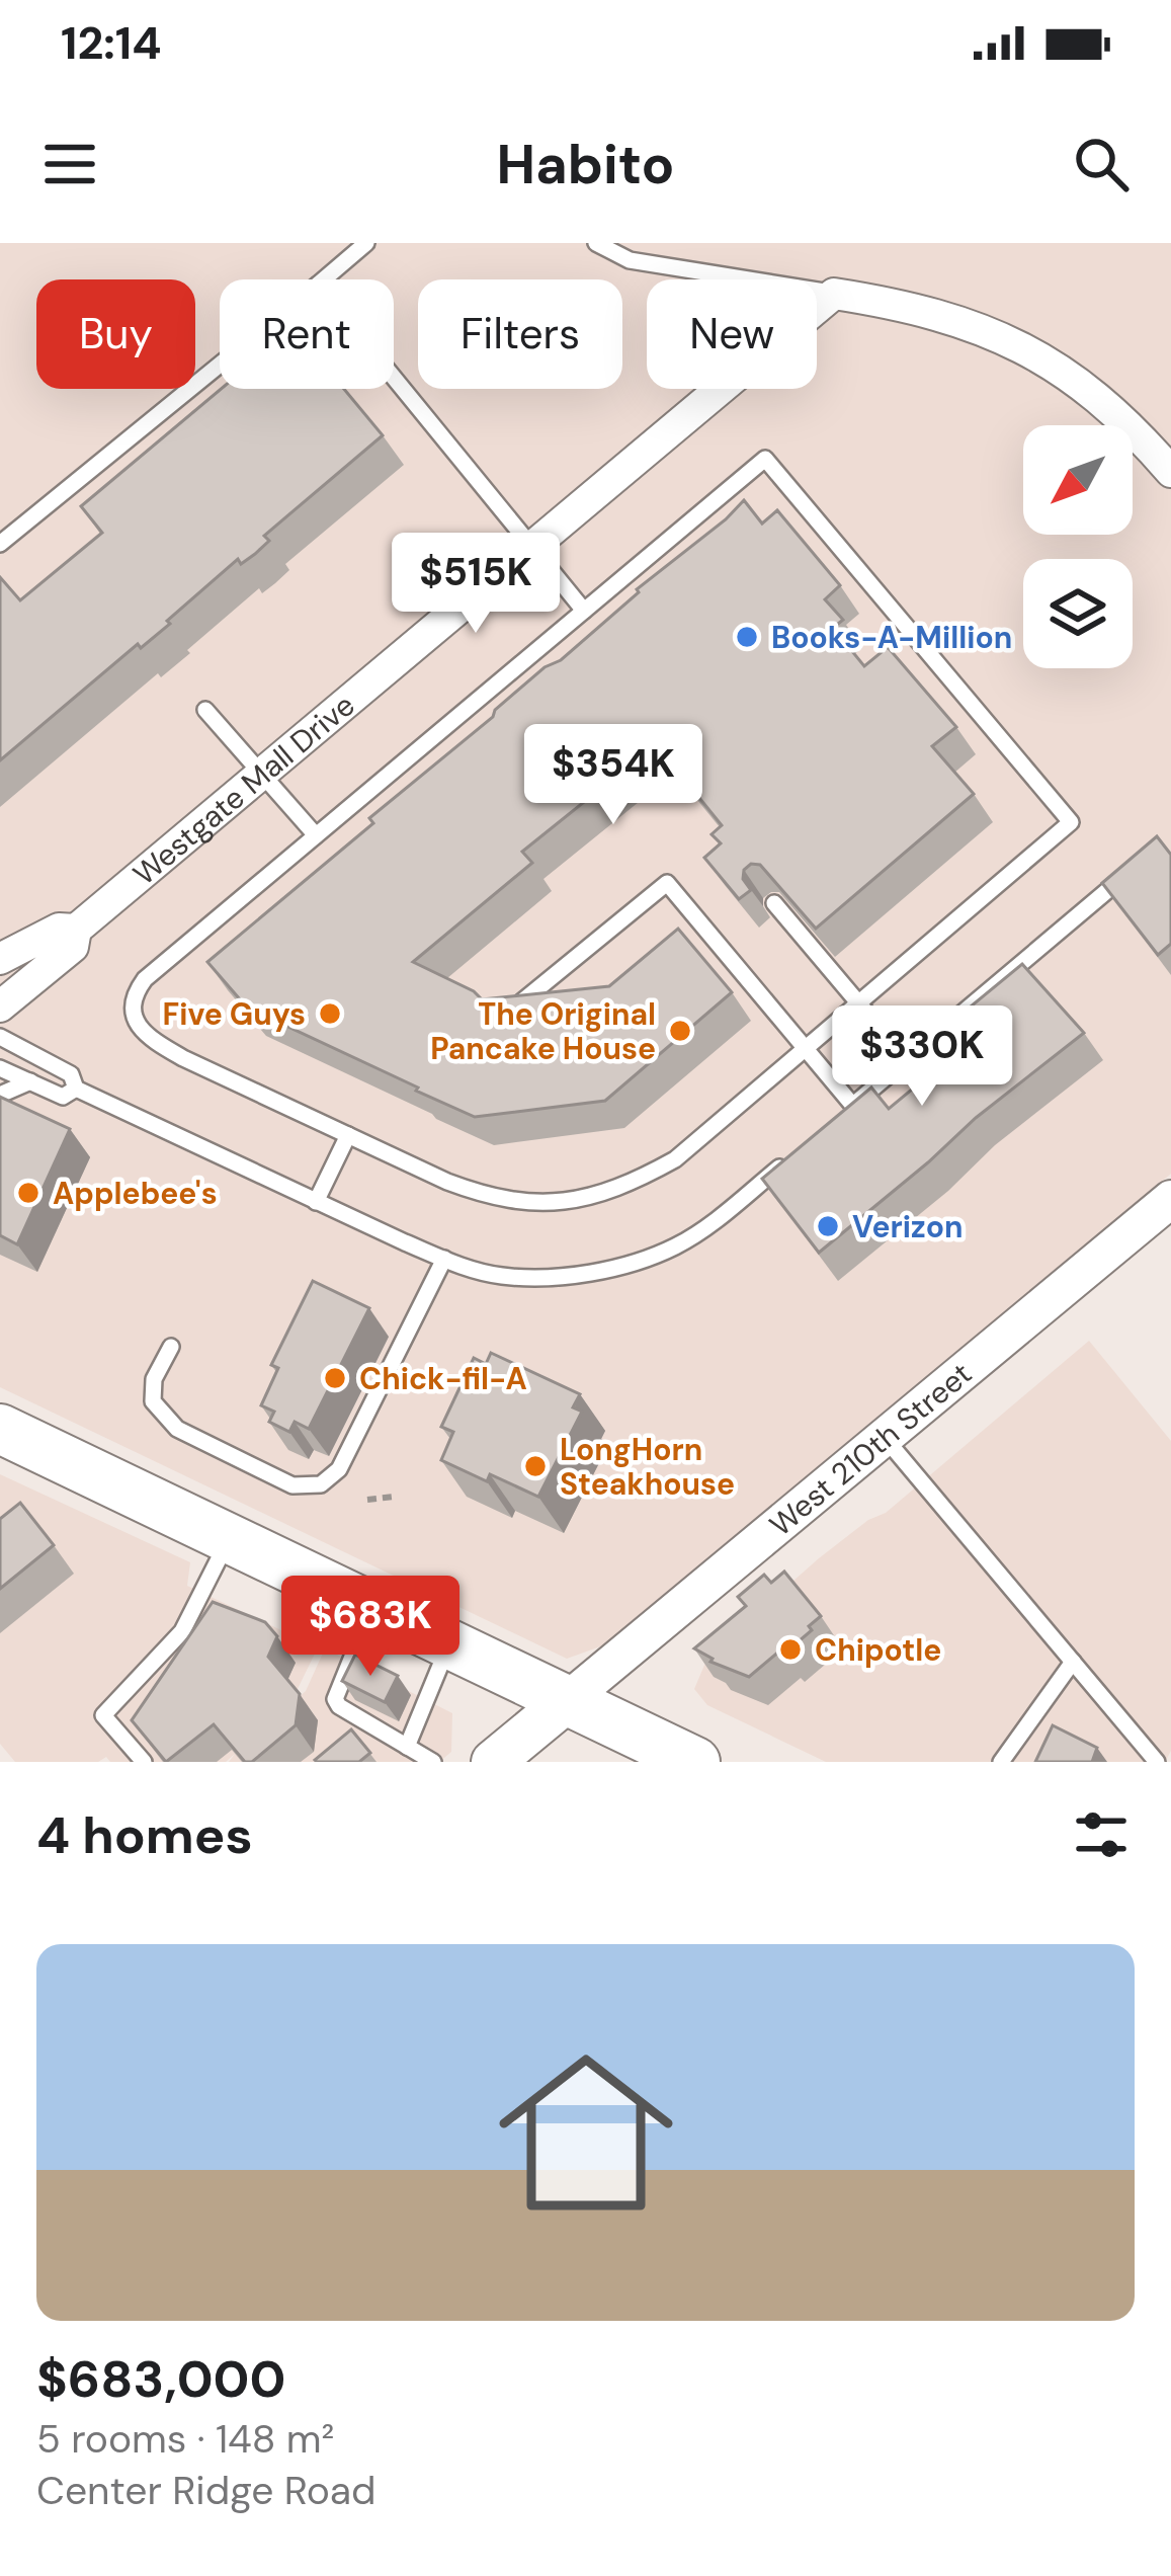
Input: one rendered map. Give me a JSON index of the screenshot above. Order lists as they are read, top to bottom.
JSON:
{
  "streets": {
    "street": ["Westgate Mall Drive", "West 210th Street"]
  },
  "places": [
    "Books-A-Million",
    "Five Guys",
    "The Original Pancake House",
    "Applebee's",
    "Verizon",
    "Chick-fil-A",
    "LongHorn Steakhouse",
    "Chipotle"
  ],
  "north": "bottom left",
  "page": {
    "status": "12:14",
    "header": "Habito",
    "chip": [
      "Buy",
      "Rent",
      "Filters",
      "New"
    ],
    "price": [
      "$515K",
      "$354K",
      "$330K",
      "$683K"
    ],
    "heading": "4 homes",
    "list": [
      {
        "name": "$683,000",
        "note": "5 rooms · 148 m² · Center Ridge Road"
      }
    ]
  }
}
